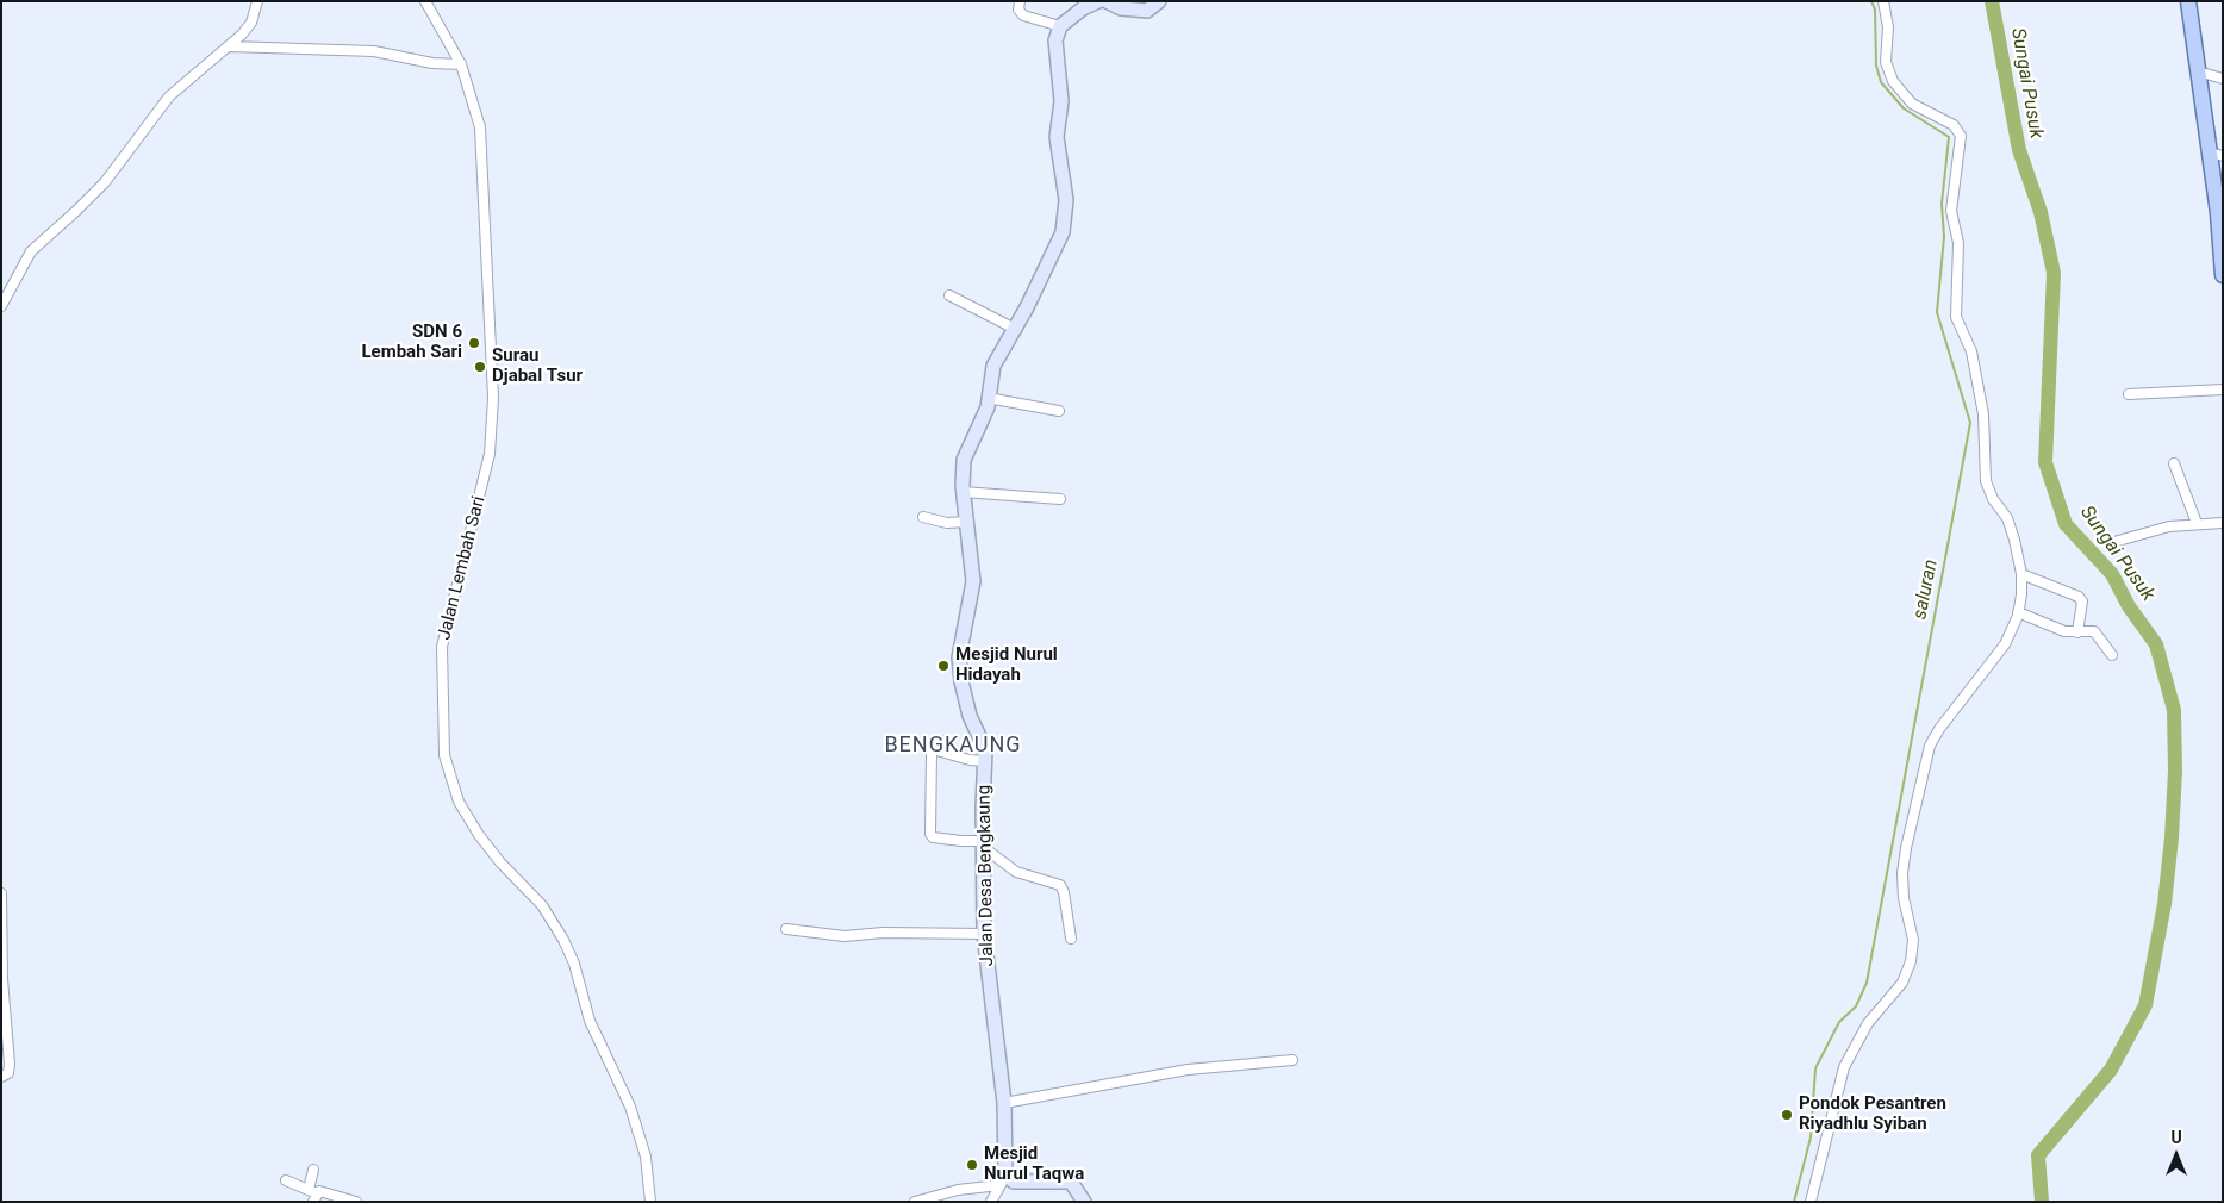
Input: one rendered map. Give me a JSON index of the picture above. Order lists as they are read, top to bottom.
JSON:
{
  "streets": {
    "street": ["Jalan Lembah Sari", "Jalan Desa Bengkaung"]
  },
  "districts": ["BENGKAUNG"],
  "water": ["Sungai Pusuk", "saluran"],
  "places": [
    "SDN 6 Lembah Sari",
    "Surau Djabal Tsur",
    "Mesjid Nurul Hidayah",
    "Pondok Pesantren Riyadhlu Syiban",
    "Mesjid Nurul Taqwa"
  ],
  "north": "top"
}
